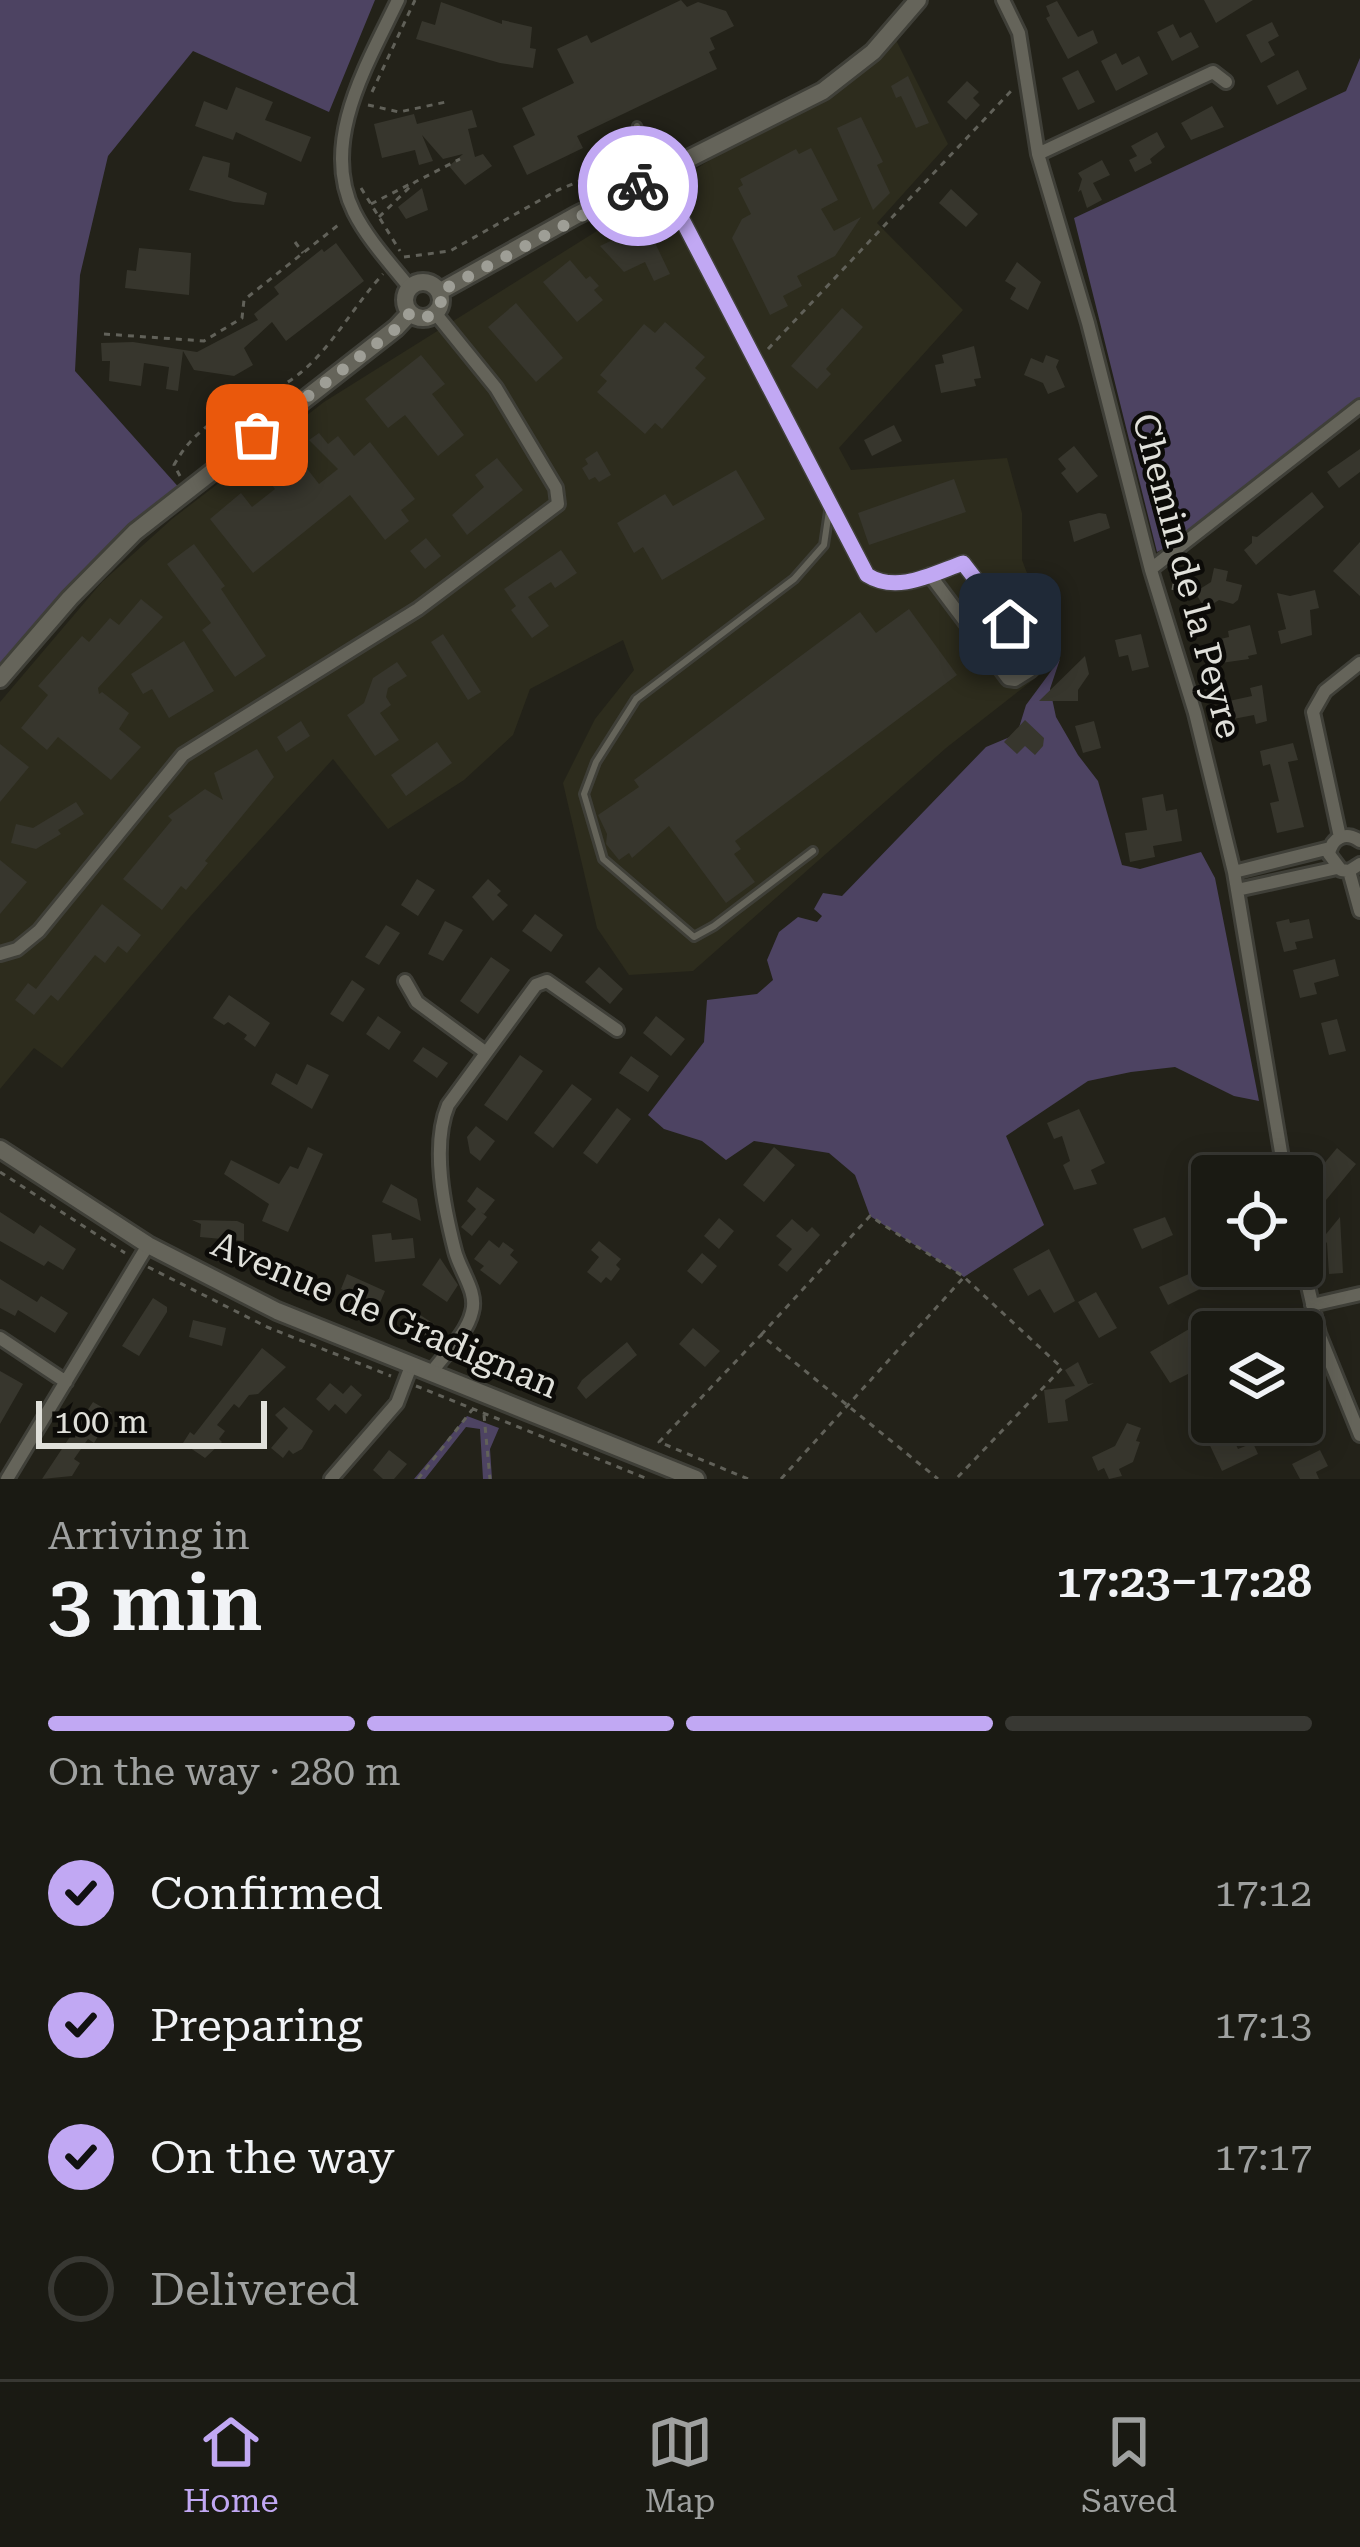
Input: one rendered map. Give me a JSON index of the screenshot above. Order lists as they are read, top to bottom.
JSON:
{
  "streets": {
    "street": ["Chemin de la Peyre", "Avenue de Gradignan"]
  },
  "scale_bar": "100 m",
  "page": {
    "scale": "100 m",
    "heading": ["3 min", "Arriving in", "17:23–17:28"],
    "bar": "On the way · 280 m",
    "list": [
      ["Confirmed", "17:12"],
      ["Preparing", "17:13"],
      ["On the way", "17:17"],
      "Delivered"
    ],
    "tabs": ["Home", "Map", "Saved"]
  }
}
